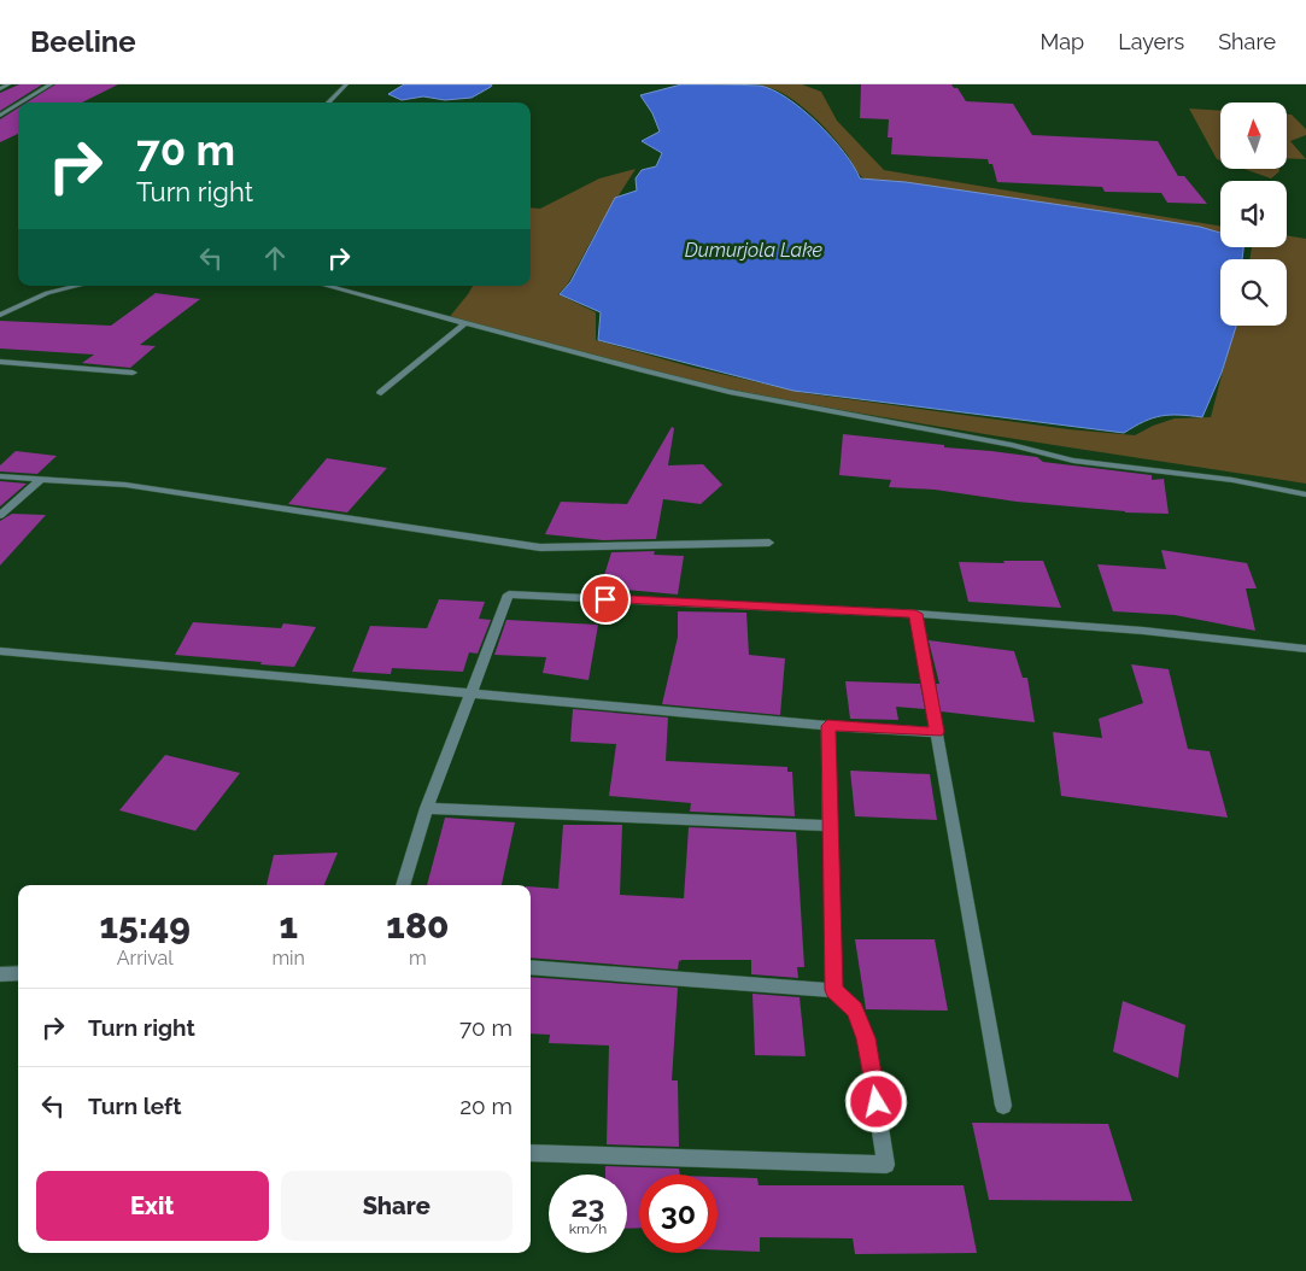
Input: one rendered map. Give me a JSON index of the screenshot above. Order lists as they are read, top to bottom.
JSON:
{
  "water": ["Dumurjola Lake"],
  "north": "top",
  "page": {
    "header": "Beeline",
    "nav": ["Map", "Layers", "Share"],
    "turn": ["70 m", "Turn right"],
    "eta": [
      "15:49",
      "Arrival",
      "1",
      "min",
      "180",
      "m"
    ],
    "list": [
      {
        "name": "Turn right",
        "value": "70 m"
      },
      {
        "name": "Turn left",
        "value": "20 m"
      }
    ],
    "buttons": ["Exit", "Share"],
    "speed": "23 km/h",
    "limit": "30"
  }
}
